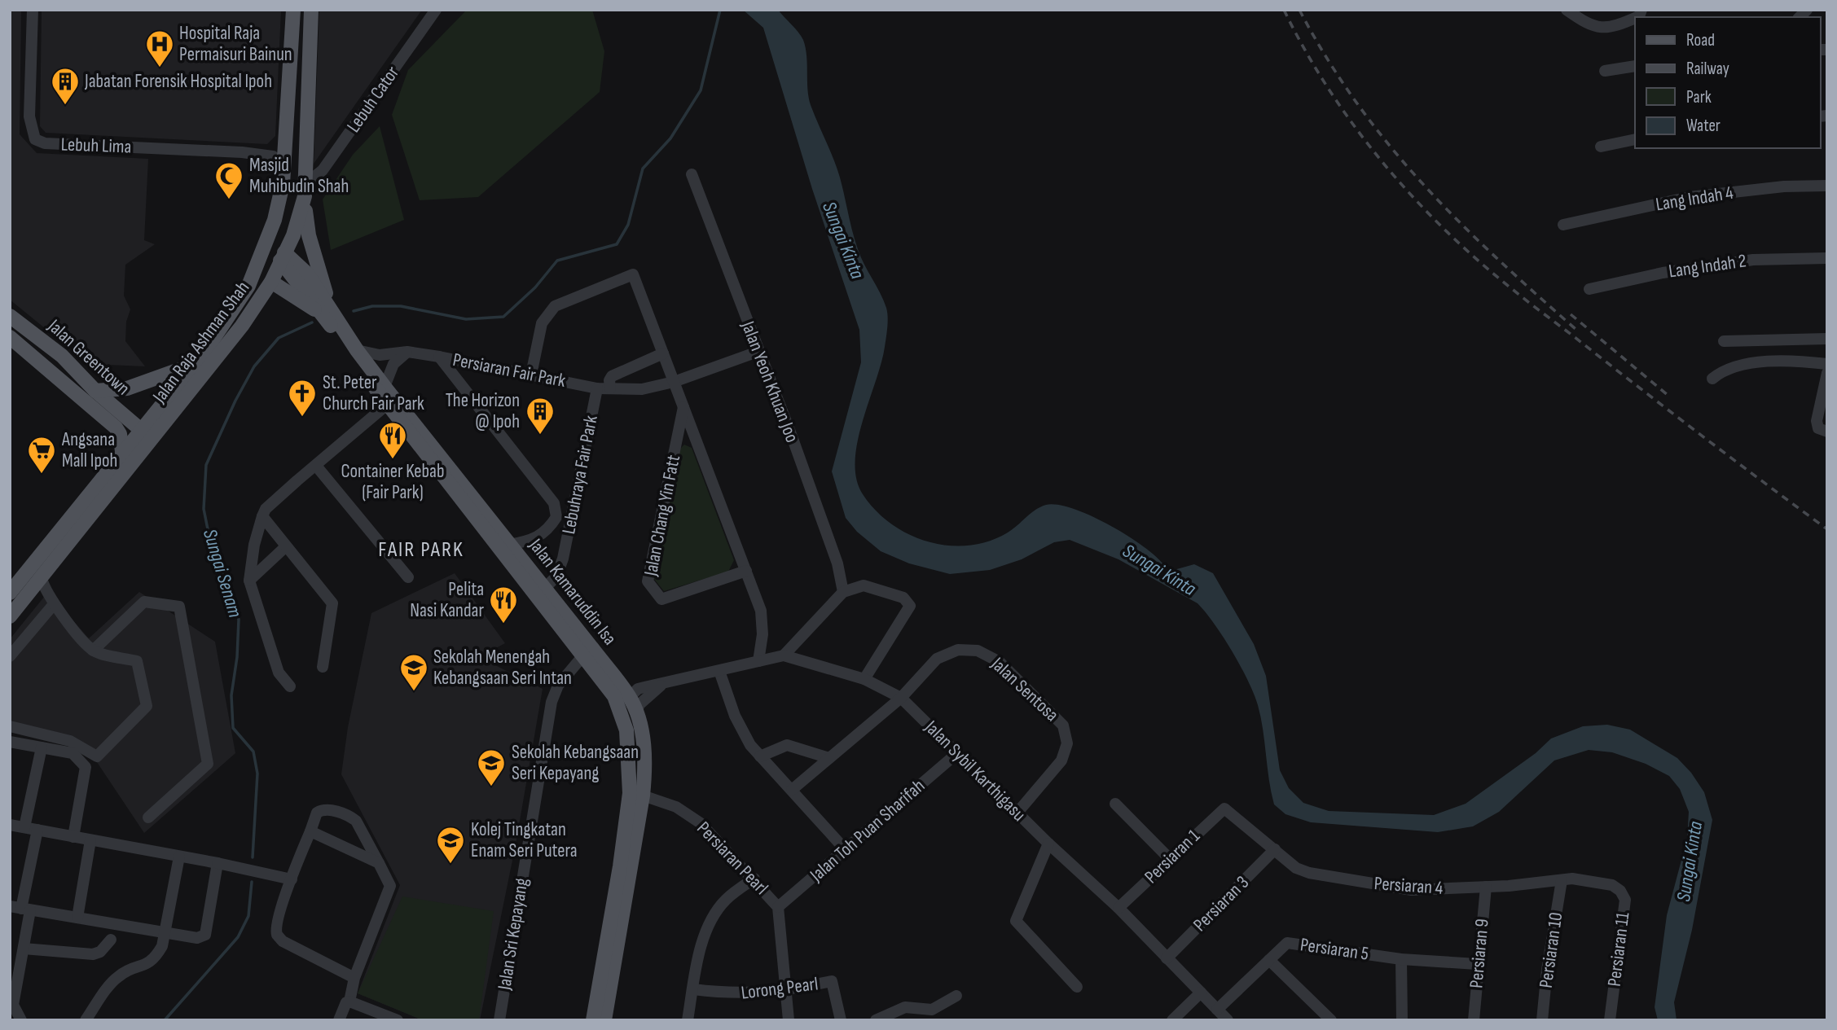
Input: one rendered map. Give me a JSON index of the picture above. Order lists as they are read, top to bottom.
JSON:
{
  "streets": {
    "main road": ["Jalan Raja Ashman Shah", "Jalan Greentown", "Jalan Kamaruddin Isa"],
    "street": [
      "Lebuh Cator",
      "Lebuh Lima",
      "Lang Indah 4",
      "Lang Indah 2",
      "Persiaran Fair Park",
      "Jalan Yeoh Khuan Joo",
      "Lebuhraya Fair Park",
      "Jalan Chang Yin Fatt",
      "Jalan Sentosa",
      "Jalan Sybil Karthigasu",
      "Jalan Toh Puan Sharifah",
      "Persiaran 1",
      "Persiaran Pearl",
      "Persiaran 4",
      "Persiaran 3",
      "Jalan Sri Kepayang",
      "Persiaran 5",
      "Persiaran 11",
      "Persiaran 10",
      "Persiaran 9",
      "Lorong Pearl"
    ]
  },
  "crossings": [
    ["Lebuh Cator", "Jalan Raja Ashman Shah"],
    ["Lebuh Lima", "Jalan Raja Ashman Shah"],
    ["Jalan Raja Ashman Shah", "Jalan Greentown"],
    ["Jalan Raja Ashman Shah", "Jalan Kamaruddin Isa"],
    ["Persiaran Fair Park", "Jalan Yeoh Khuan Joo"],
    ["Persiaran Fair Park", "Lebuhraya Fair Park"],
    ["Persiaran Fair Park", "Jalan Chang Yin Fatt"],
    ["Persiaran Fair Park", "Jalan Kamaruddin Isa"],
    ["Lebuhraya Fair Park", "Jalan Kamaruddin Isa"],
    ["Jalan Chang Yin Fatt", "Jalan Sybil Karthigasu"],
    ["Jalan Kamaruddin Isa", "Jalan Sybil Karthigasu"],
    ["Jalan Kamaruddin Isa", "Persiaran Pearl"],
    ["Jalan Kamaruddin Isa", "Jalan Sri Kepayang"],
    ["Jalan Sentosa", "Jalan Sybil Karthigasu"],
    ["Jalan Sybil Karthigasu", "Jalan Toh Puan Sharifah"],
    ["Jalan Sybil Karthigasu", "Persiaran 1"],
    ["Jalan Sybil Karthigasu", "Persiaran 3"],
    ["Jalan Sybil Karthigasu", "Persiaran 5"],
    ["Jalan Toh Puan Sharifah", "Persiaran Pearl"],
    ["Persiaran 1", "Persiaran 4"],
    ["Persiaran Pearl", "Lorong Pearl"],
    ["Persiaran 4", "Persiaran 3"],
    ["Persiaran 4", "Persiaran 11"],
    ["Persiaran 4", "Persiaran 10"],
    ["Persiaran 4", "Persiaran 9"],
    ["Persiaran 5", "Persiaran 9"]
  ],
  "districts": ["FAIR PARK"],
  "water": ["Sungai Kinta", "Sungai Senam"],
  "places": {
    "hospital": ["Hospital Raja Permaisuri Bainun"],
    "building": ["Jabatan Forensik Hospital Ipoh", "The Horizon @ Ipoh"],
    "mosque": ["Masjid Muhibudin Shah"],
    "church": ["St. Peter Church Fair Park"],
    "restaurant": ["Container Kebab (Fair Park)", "Pelita Nasi Kandar"],
    "supermarket": ["Angsana Mall Ipoh"],
    "school or university": ["Sekolah Menengah Kebangsaan Seri Intan", "Sekolah Kebangsaan Seri Kepayang", "Kolej Tingkatan Enam Seri Putera"]
  },
  "legend": [
    "Road",
    "Railway",
    "Park",
    "Water"
  ]
}
